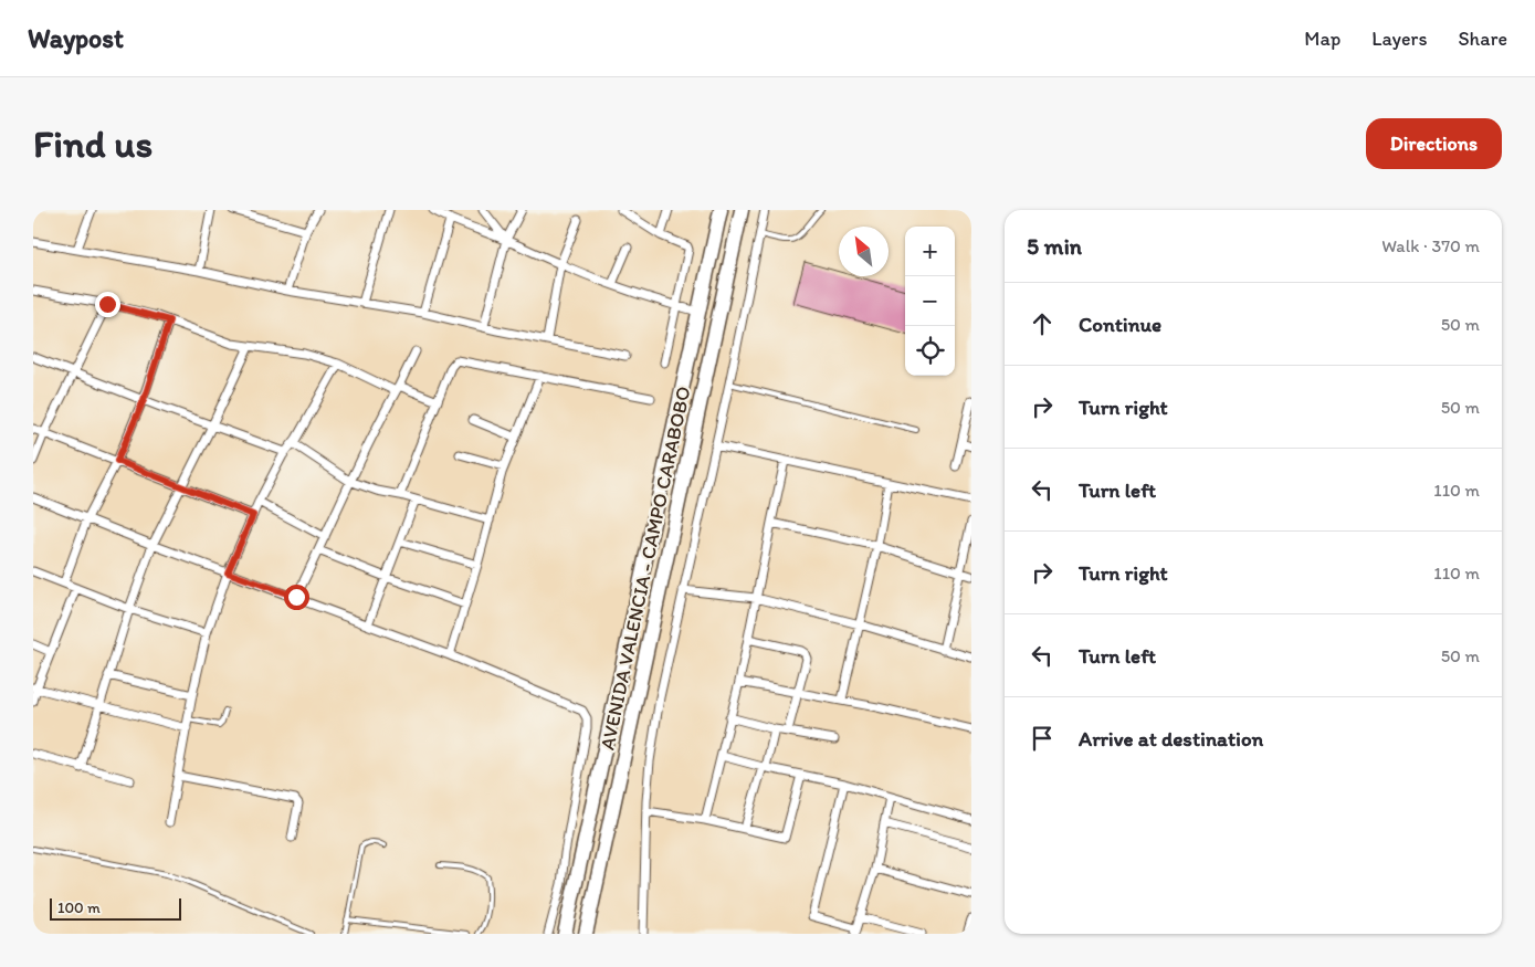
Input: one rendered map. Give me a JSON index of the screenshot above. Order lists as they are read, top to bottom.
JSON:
{
  "streets": {
    "highway": ["AVENIDA VALENCIA - CAMPO CARABOBO"]
  },
  "scale_bar": "100 m",
  "north": "top left",
  "page": {
    "header": "Waypost",
    "nav": ["Map", "Layers", "Share"],
    "buttons": "Directions",
    "title": "Find us",
    "heading": ["5 min", "Walk · 370 m"],
    "map_buttons": ["+", "−"],
    "list": [
      ["Continue", "50 m"],
      ["Turn right", "50 m"],
      ["Turn left", "110 m"],
      ["Turn right", "110 m"],
      ["Turn left", "50 m"],
      "Arrive at destination"
    ],
    "scale": "100 m"
  }
}
